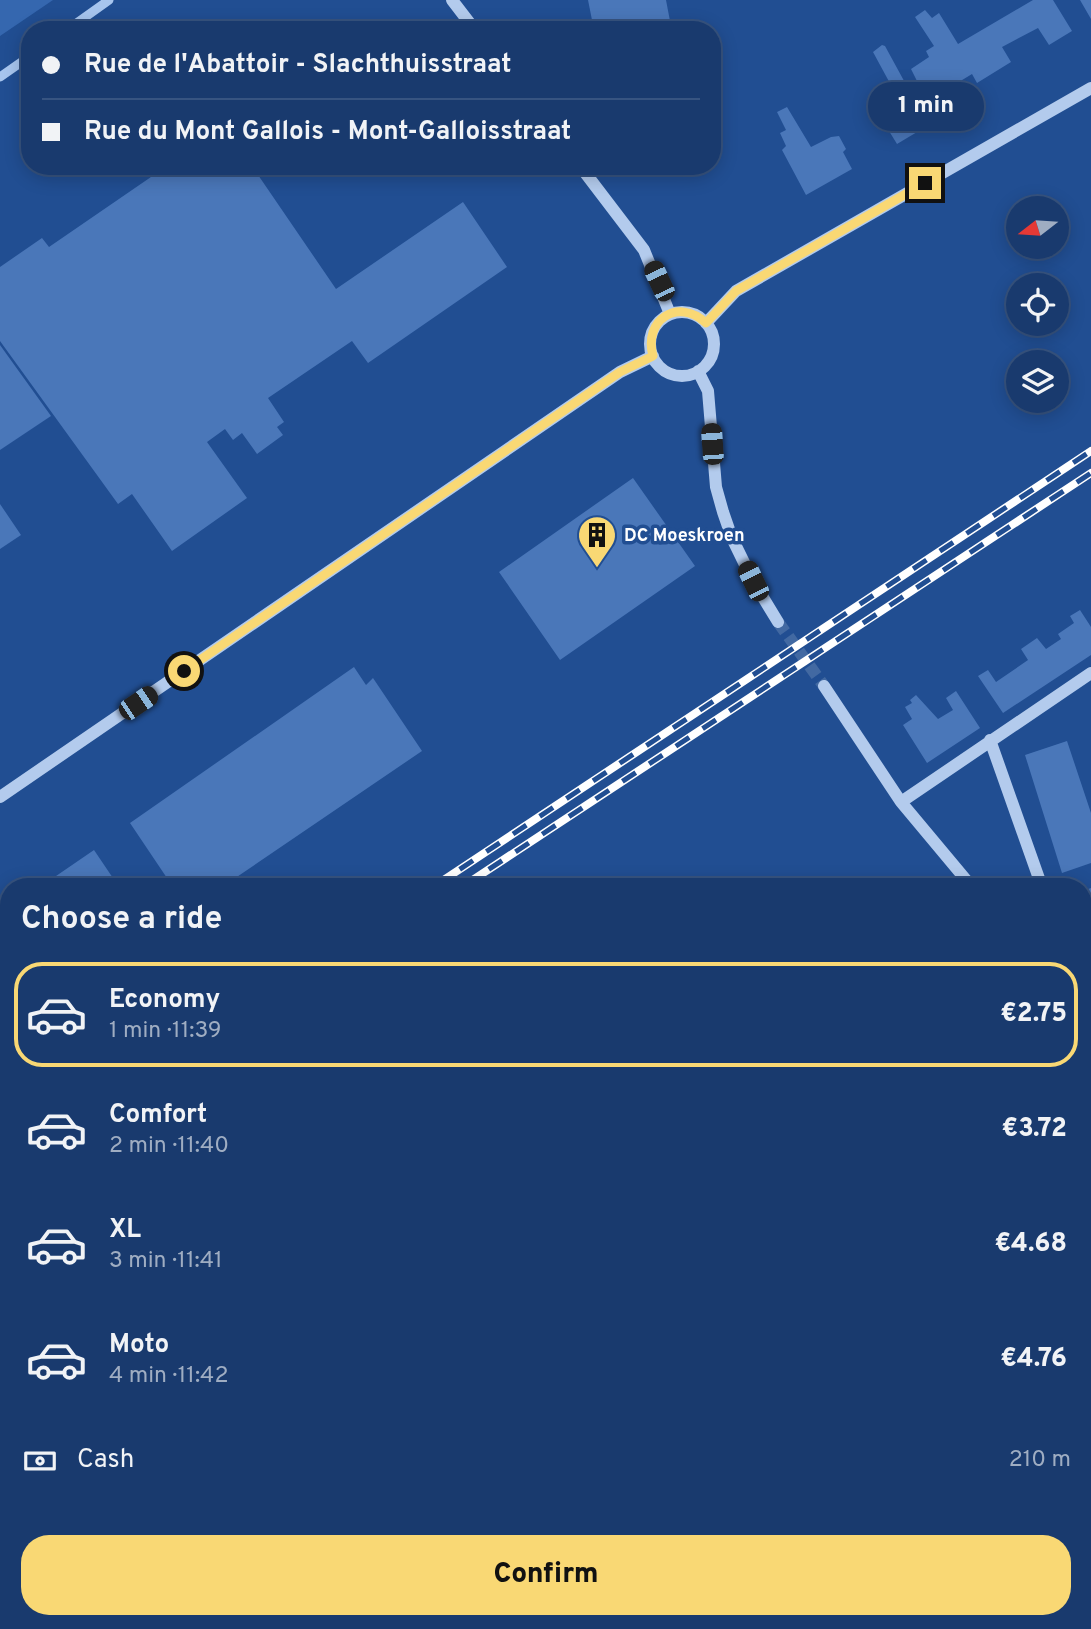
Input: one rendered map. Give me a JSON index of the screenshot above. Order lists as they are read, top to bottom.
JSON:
{
  "places": {
    "building": ["DC Moeskroen"]
  },
  "north": "left",
  "page": {
    "banner": ["Rue de l'Abattoir - Slachthuisstraat", "Rue du Mont Gallois - Mont-Galloisstraat"],
    "bubble": "1 min",
    "heading": "Choose a ride",
    "list": [
      {
        "name": "Economy",
        "note": "1 min · 11:39",
        "value": "€2.75"
      },
      {
        "name": "Comfort",
        "note": "2 min · 11:40",
        "value": "€3.72"
      },
      {
        "name": "XL",
        "note": "3 min · 11:41",
        "value": "€4.68"
      },
      {
        "name": "Moto",
        "note": "4 min · 11:42",
        "value": "€4.76"
      }
    ],
    "pay": ["Cash", "210 m"],
    "buttons": "Confirm"
  }
}
